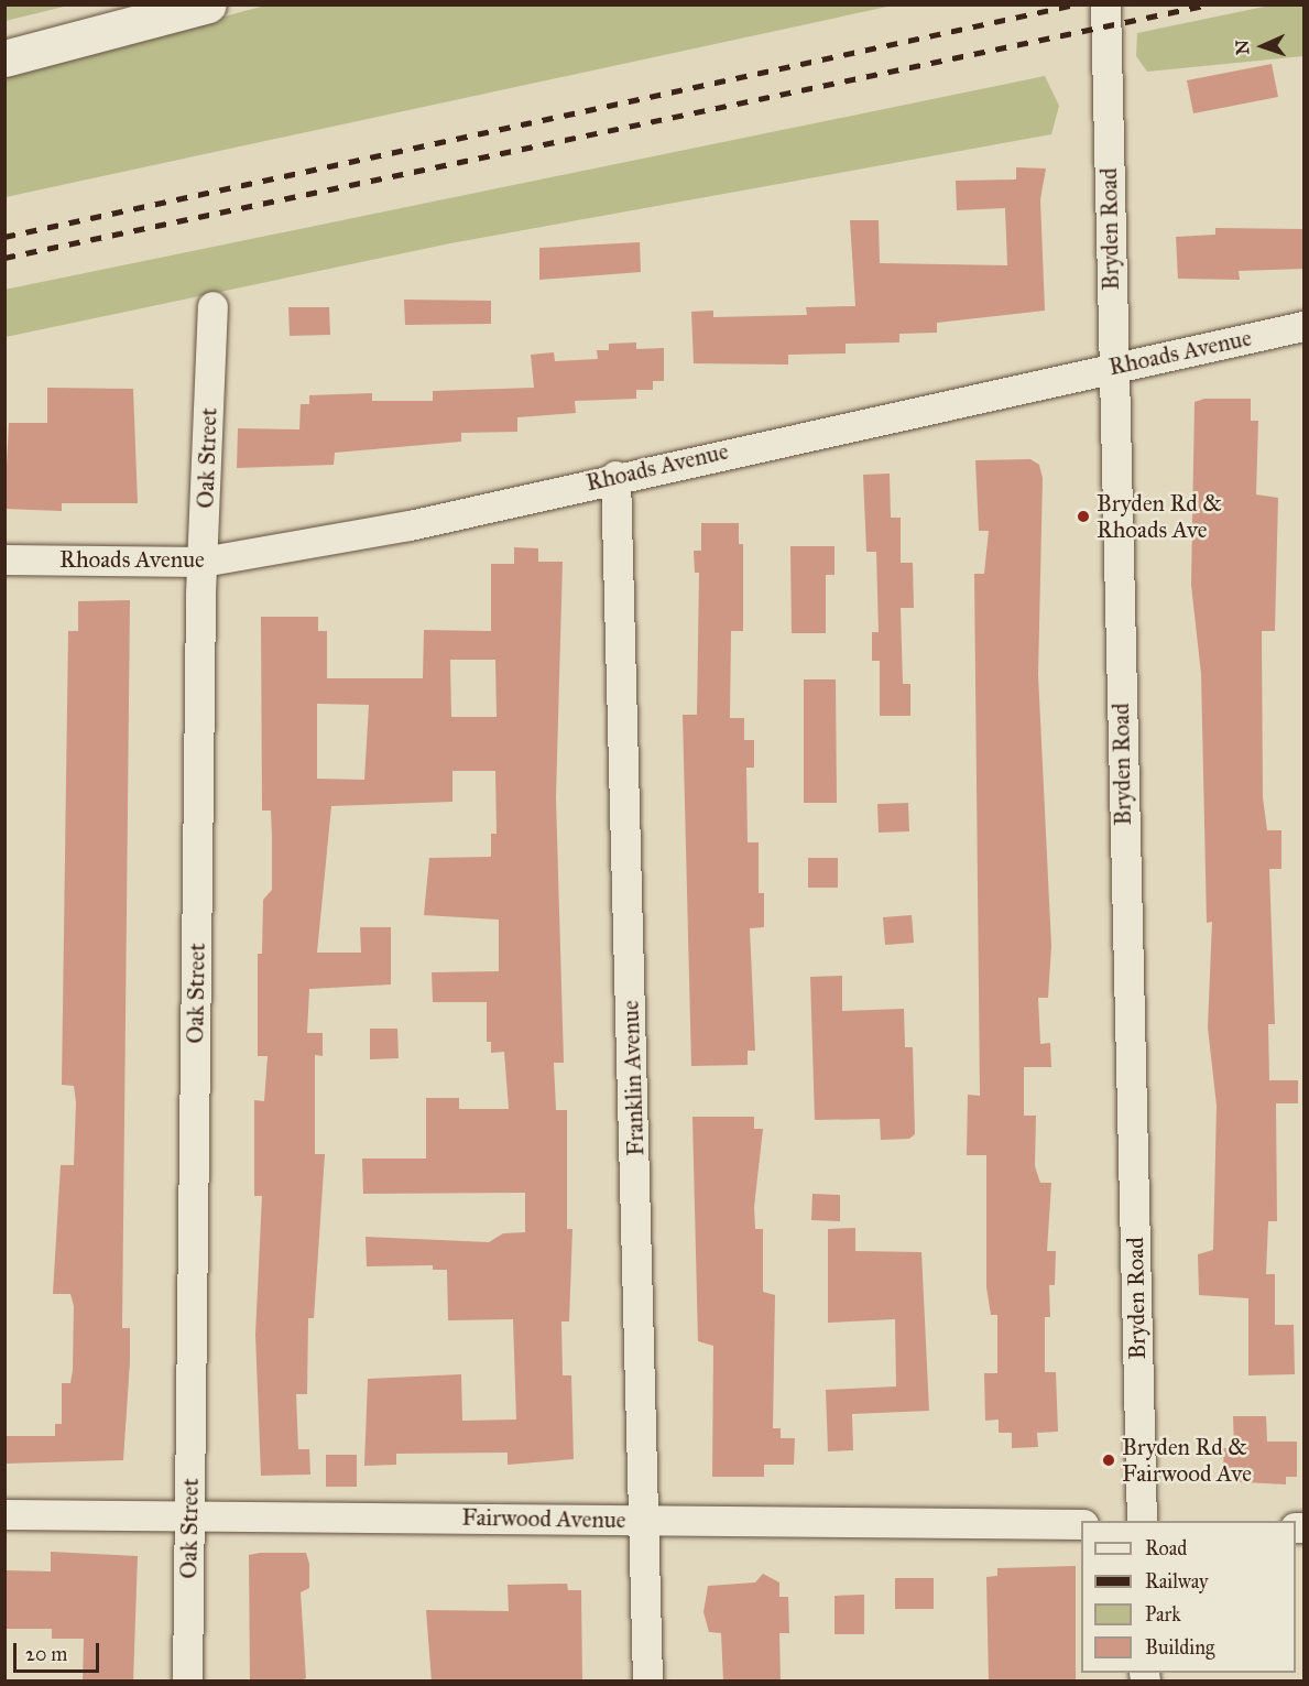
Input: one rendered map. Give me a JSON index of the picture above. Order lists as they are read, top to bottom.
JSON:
{
  "streets": {
    "street": [
      "Bryden Road",
      "Rhoads Avenue",
      "Oak Street",
      "Franklin Avenue",
      "Fairwood Avenue"
    ]
  },
  "crossings": [
    ["Bryden Road", "Rhoads Avenue"],
    ["Rhoads Avenue", "Oak Street"],
    ["Rhoads Avenue", "Franklin Avenue"],
    ["Oak Street", "Fairwood Avenue"],
    ["Franklin Avenue", "Fairwood Avenue"]
  ],
  "places": ["Bryden Rd & Rhoads Ave", "Bryden Rd & Fairwood Ave"],
  "legend": [
    "Road",
    "Railway",
    "Park",
    "Building"
  ],
  "scale_bar": "20 m",
  "north": "left"
}
